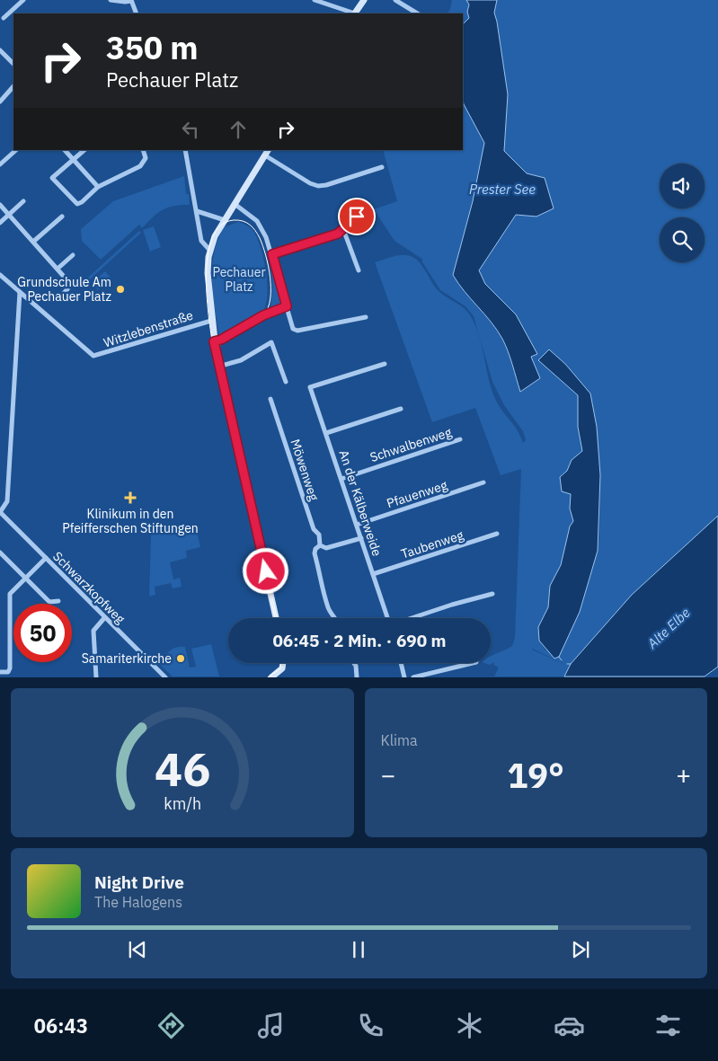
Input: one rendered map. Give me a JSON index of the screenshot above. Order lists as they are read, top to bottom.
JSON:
{
  "streets": {
    "street": [
      "Witzlebenstraße",
      "Schwalbenweg",
      "Möwenweg",
      "Pfauenweg",
      "An der Kälberweide",
      "Taubenweg",
      "Schwarzkopfweg"
    ]
  },
  "crossings": [
    ["Schwalbenweg", "An der Kälberweide"],
    ["Pfauenweg", "An der Kälberweide"],
    ["An der Kälberweide", "Taubenweg"]
  ],
  "water": ["Prester See", "Alte Elbe"],
  "parks": ["Pechauer Platz"],
  "places": {
    "other": ["Grundschule Am Pechauer Platz", "Samariterkirche"],
    "health": ["Klinikum in den Pfeifferschen Stiftungen"]
  },
  "page": {
    "turn": ["350 m", "Pechauer Platz"],
    "limit": "50",
    "trip": "06:45 · 2 Min. · 690 m",
    "tile": "Klima",
    "heat": ["−", "19°", "+"],
    "song": ["Night Drive", "The Halogens"],
    "tabs": "06:43",
    "gauge": ["46", "km/h"]
  }
}
